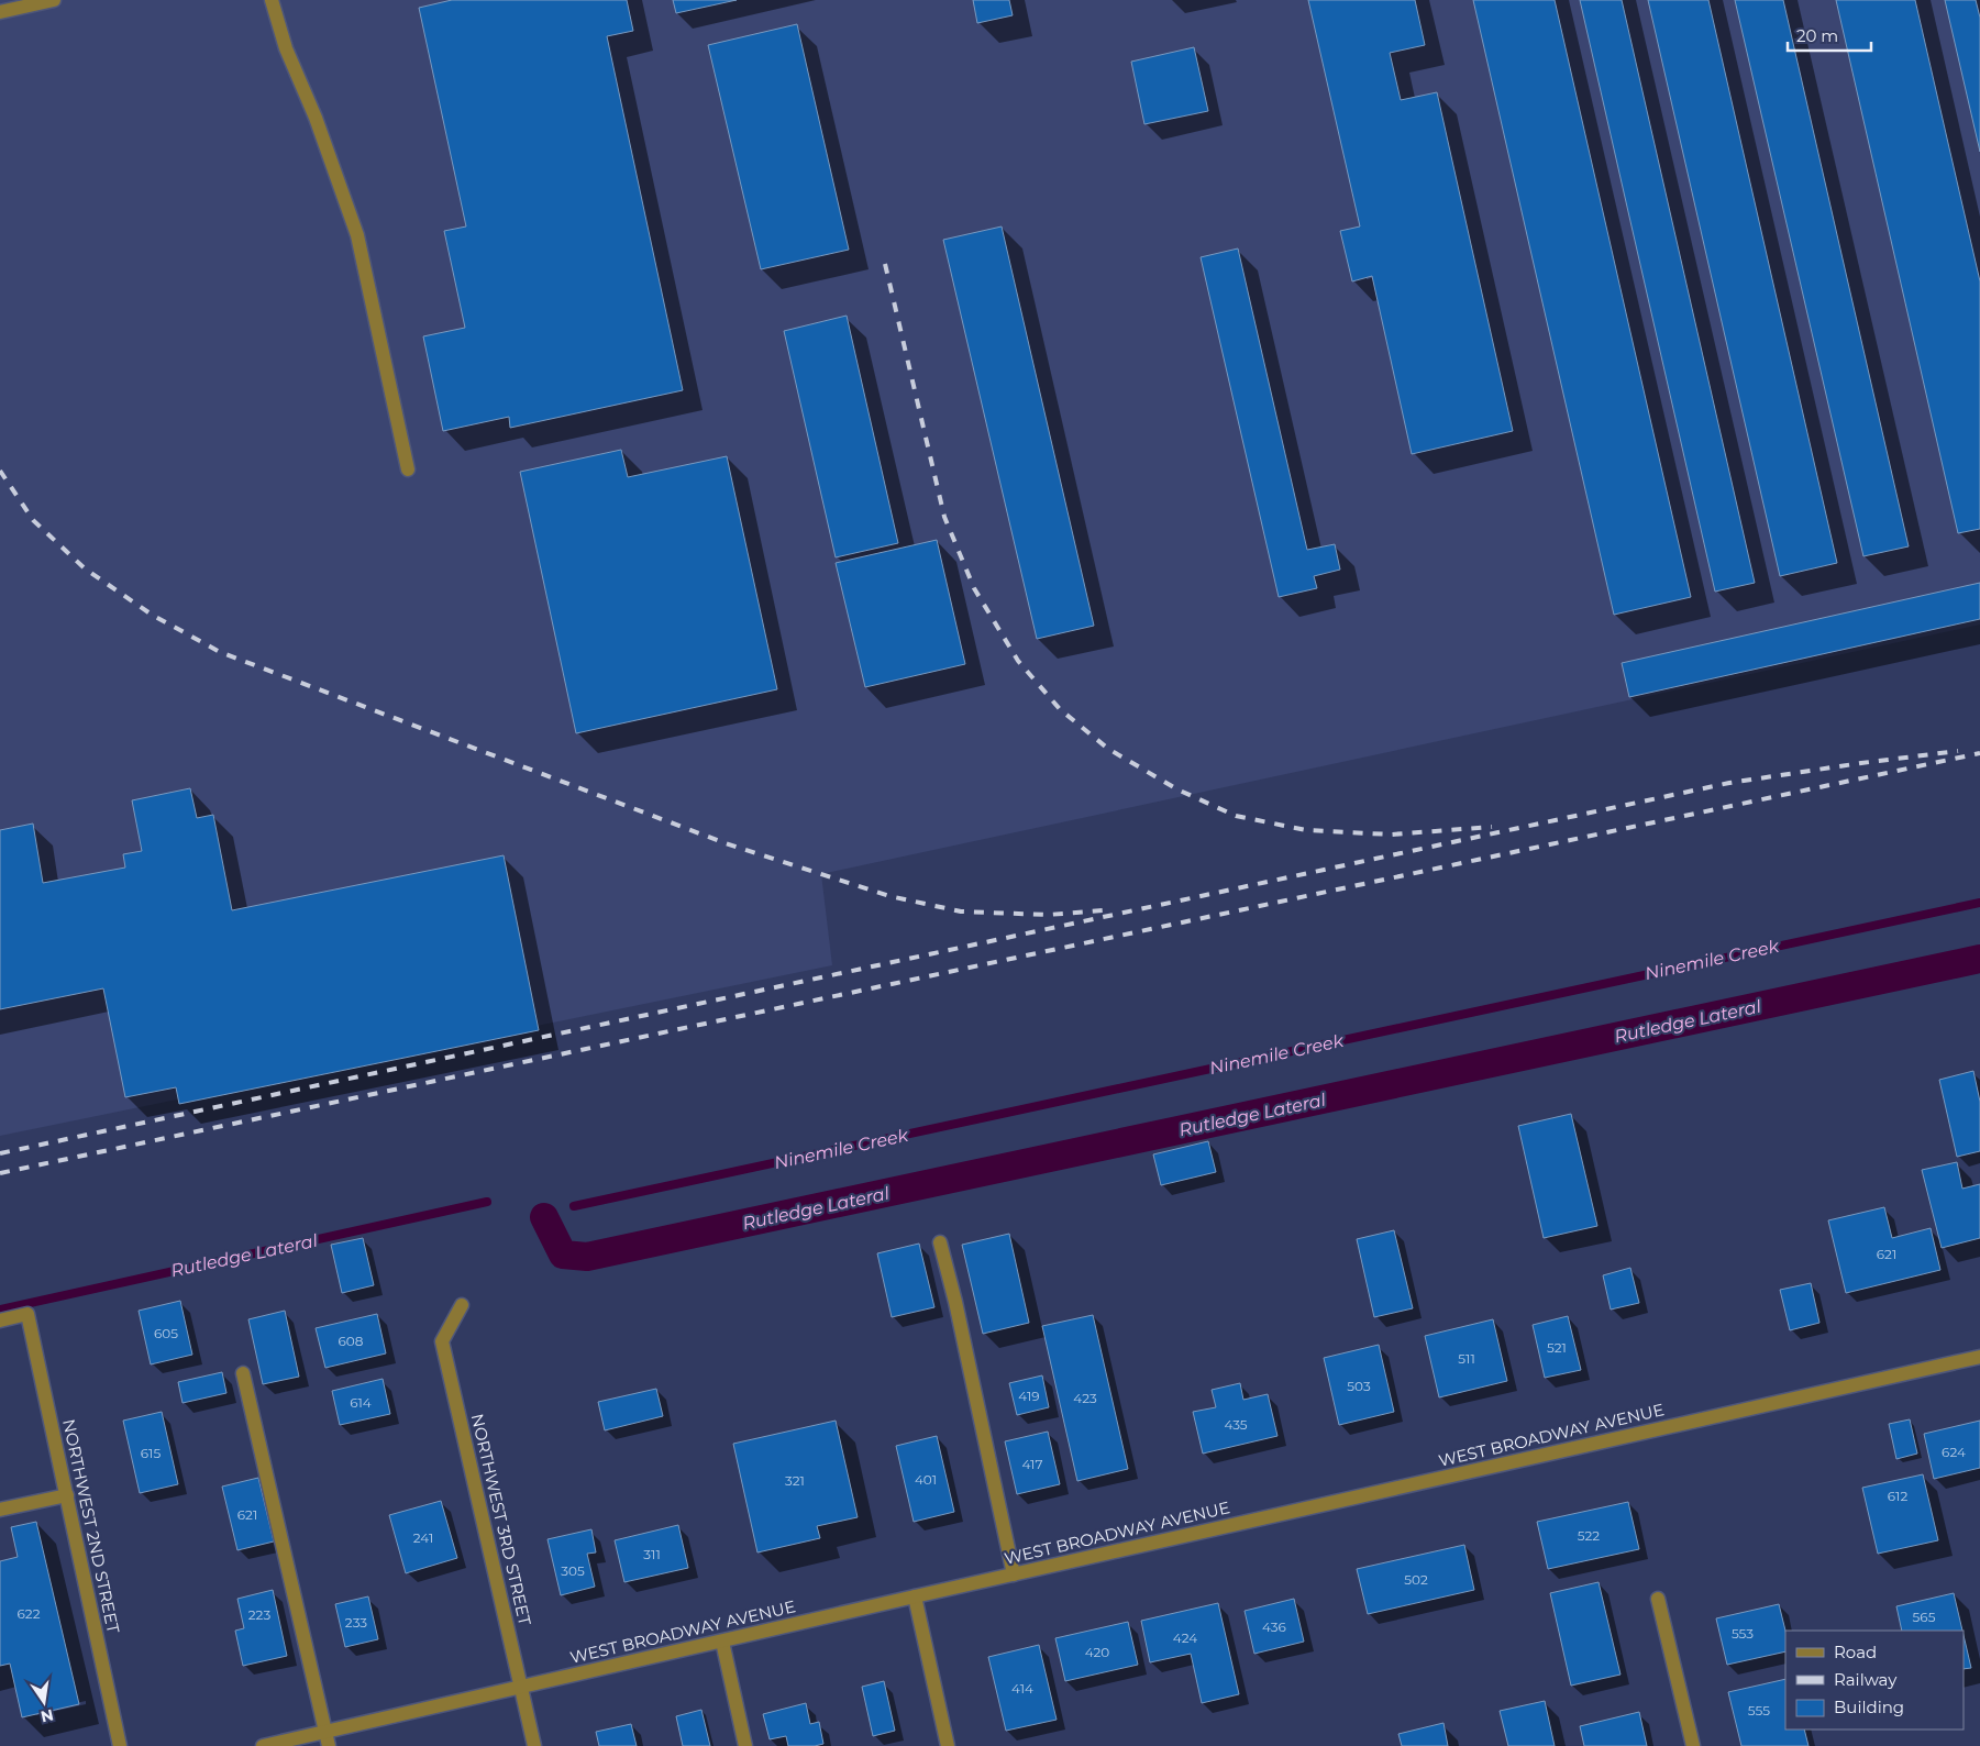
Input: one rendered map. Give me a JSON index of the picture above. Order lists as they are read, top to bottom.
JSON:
{
  "streets": {
    "street": ["WEST BROADWAY AVENUE", "NORTHWEST 3RD STREET", "NORTHWEST 2ND STREET"]
  },
  "crossings": [
    ["WEST BROADWAY AVENUE", "NORTHWEST 3RD STREET"]
  ],
  "water": ["Ninemile Creek", "Rutledge Lateral"],
  "house_numbers": [
    "621",
    "605",
    "608",
    "521",
    "511",
    "503",
    "419",
    "423",
    "614",
    "435",
    "624",
    "615",
    "417",
    "401",
    "321",
    "612",
    "621",
    "522",
    "241",
    "311",
    "305",
    "502",
    "622",
    "223",
    "565",
    "233",
    "436",
    "553",
    "424",
    "420",
    "414",
    "555"
  ],
  "legend": ["Road", "Railway", "Building"],
  "scale_bar": "20 m",
  "north": "bottom"
}
